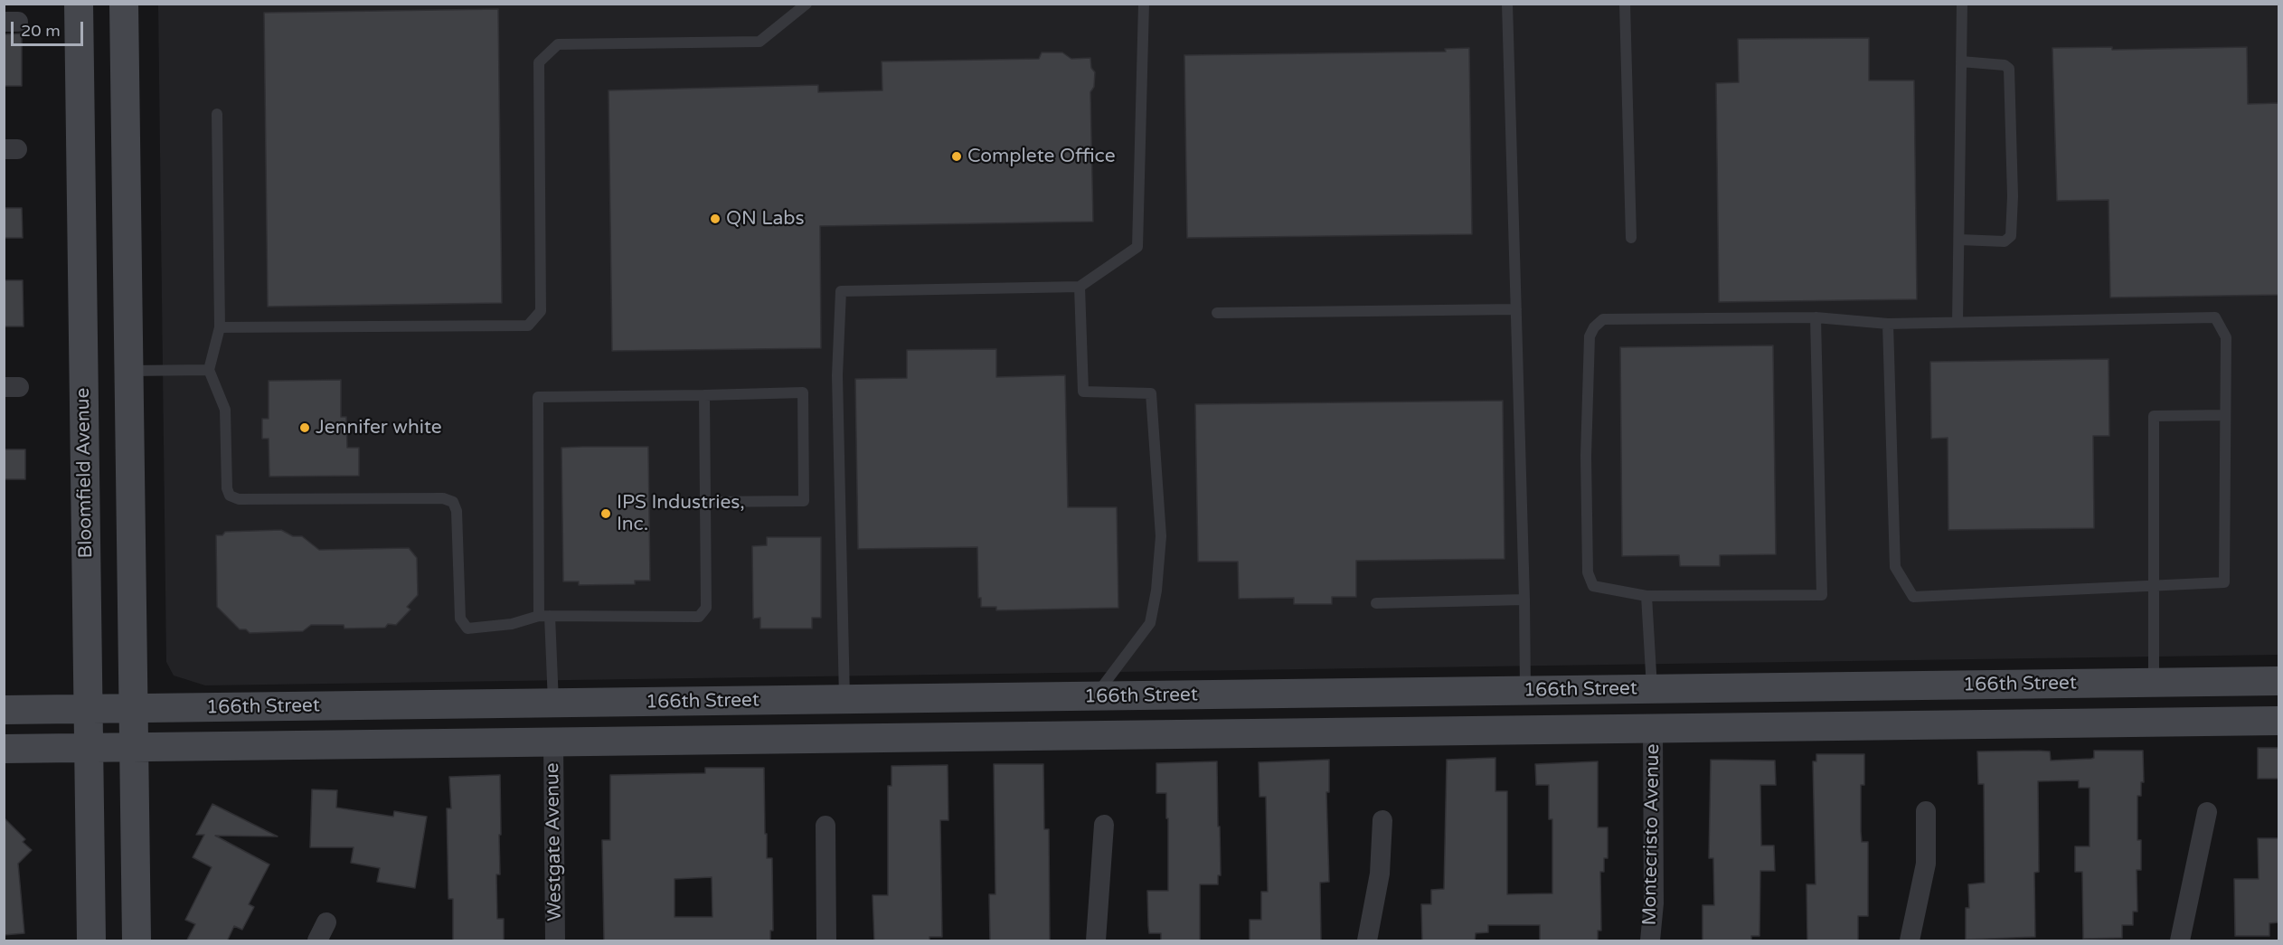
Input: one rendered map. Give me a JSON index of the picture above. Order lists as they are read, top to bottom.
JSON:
{
  "streets": {
    "street": [
      "Bloomfield Avenue",
      "166th Street",
      "Montecristo Avenue",
      "Westgate Avenue"
    ]
  },
  "crossings": [
    ["Bloomfield Avenue", "166th Street"],
    ["166th Street", "Montecristo Avenue"],
    ["166th Street", "Westgate Avenue"]
  ],
  "places": [
    "Complete Office",
    "QN Labs",
    "Jennifer white",
    "IPS Industries, Inc."
  ],
  "scale_bar": "20 m"
}
